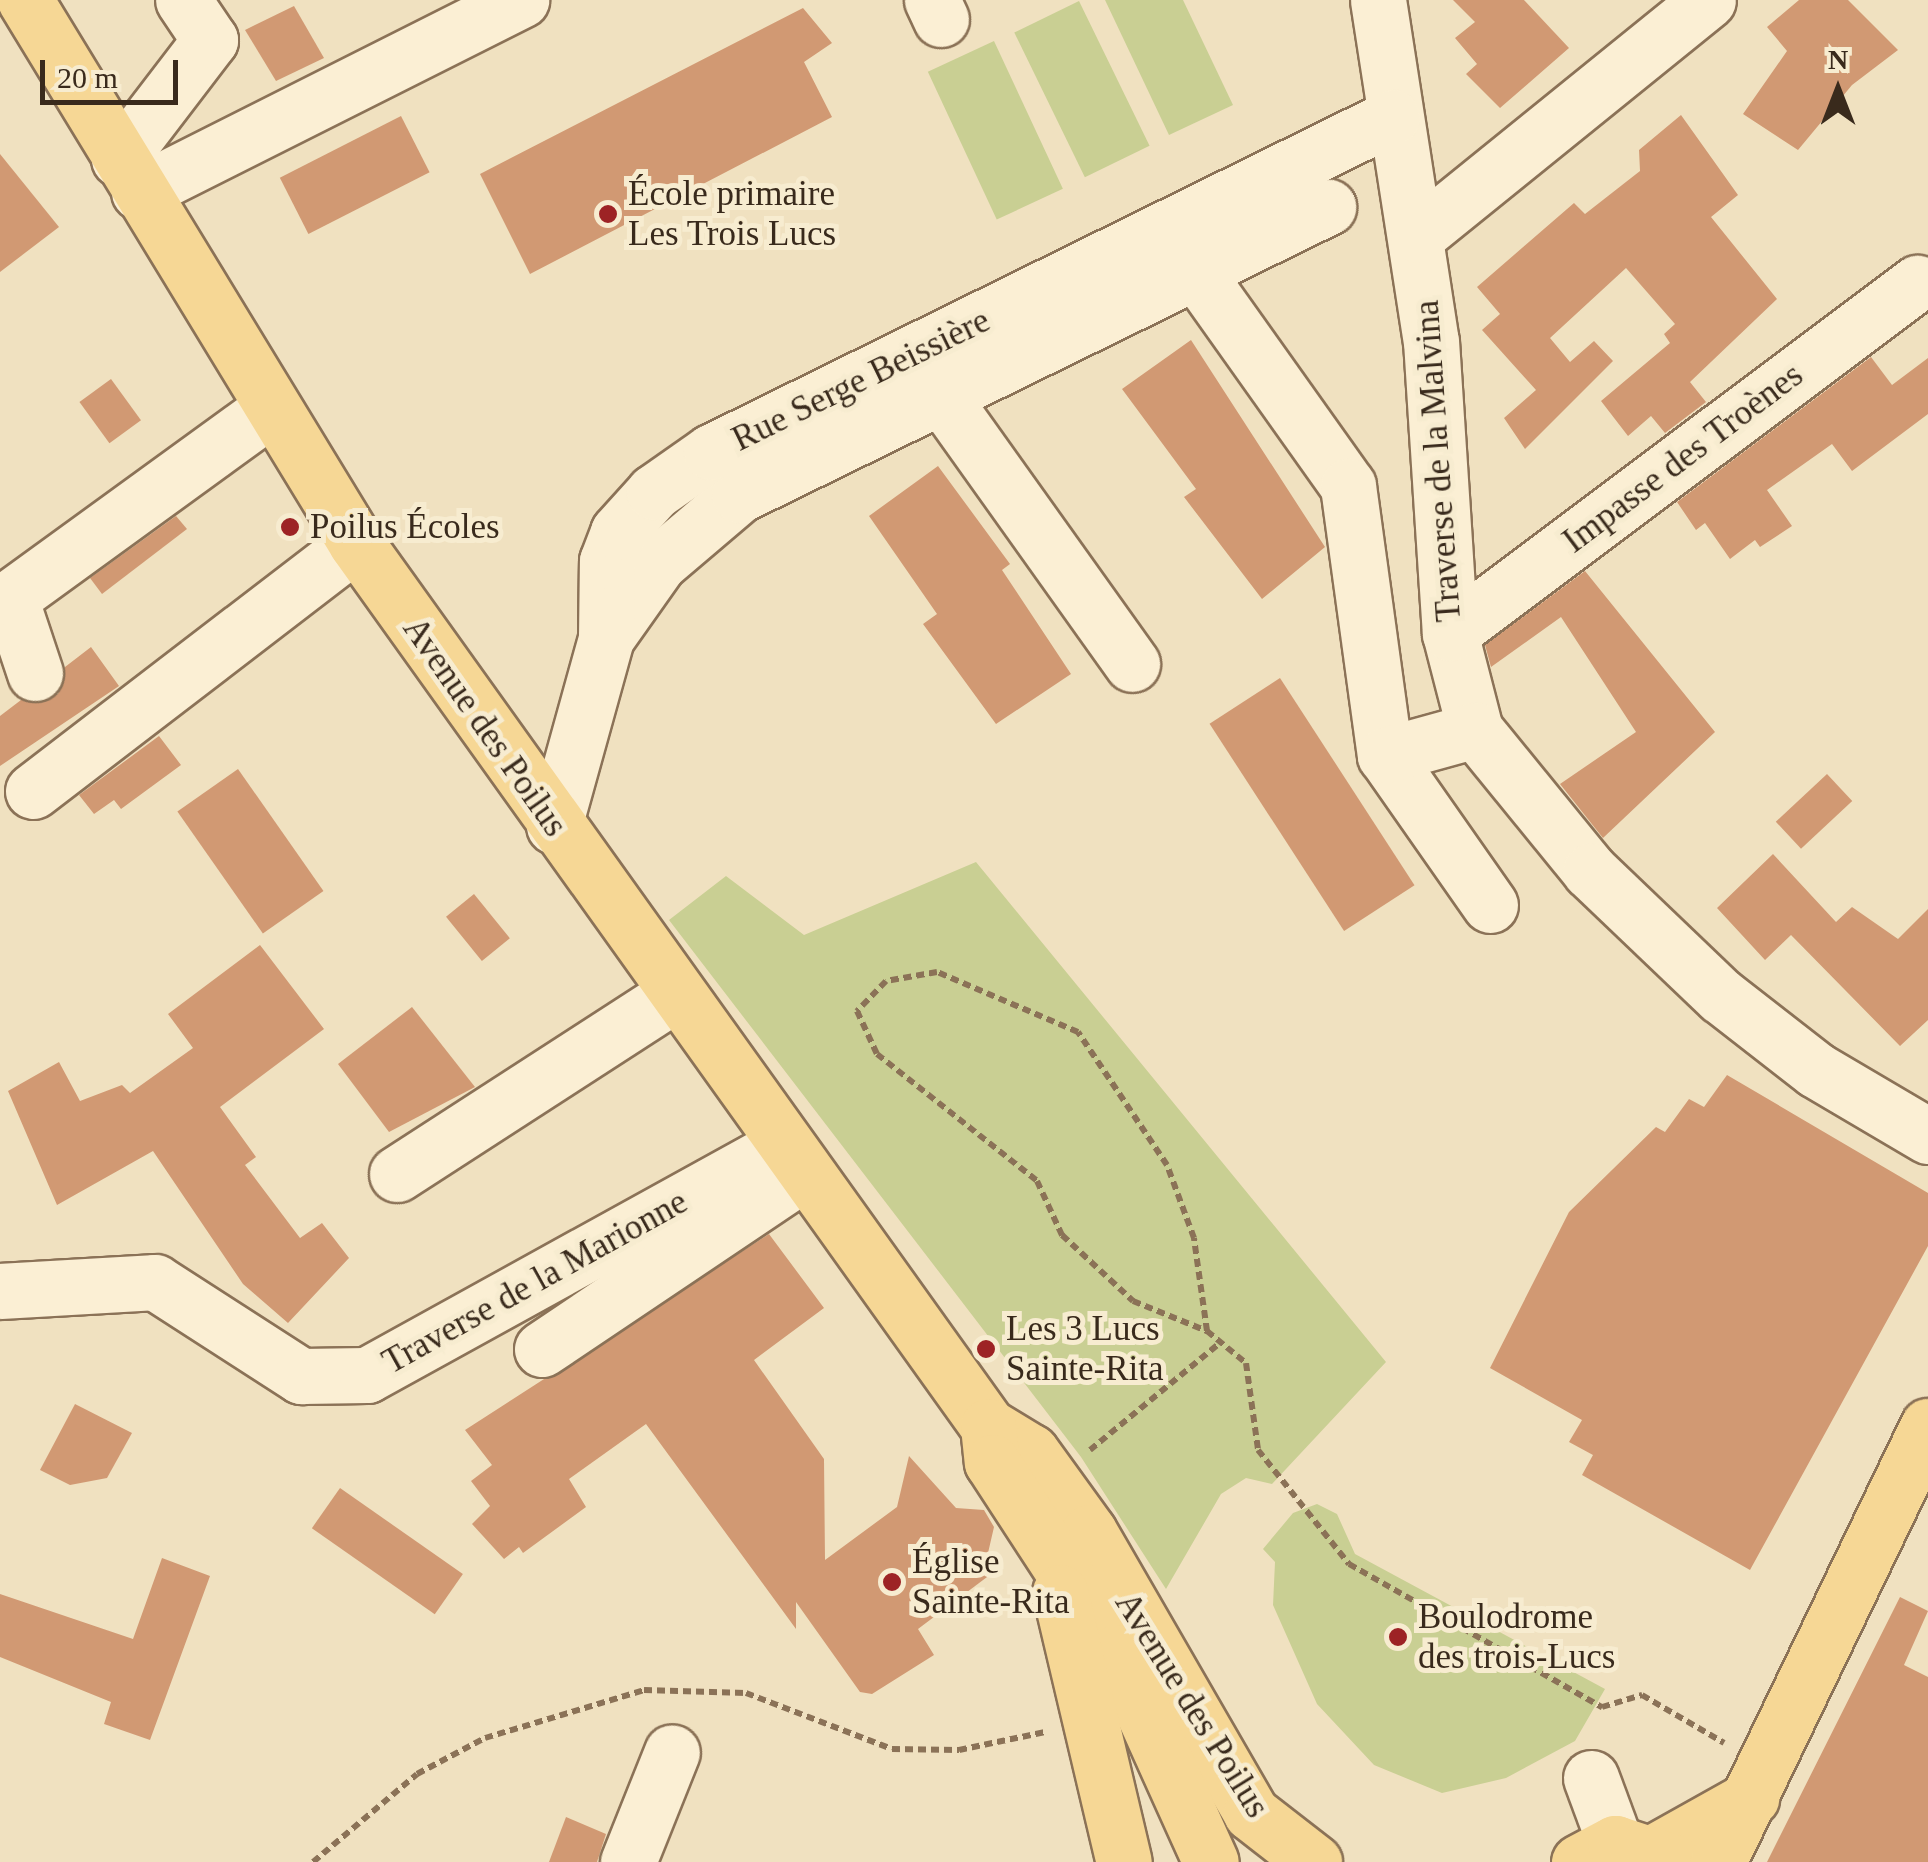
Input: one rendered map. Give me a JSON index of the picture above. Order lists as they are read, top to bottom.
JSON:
{
  "streets": {
    "main road": ["Avenue des Poilus"],
    "street": [
      "Rue Serge Beissière",
      "Impasse des Troènes",
      "Traverse de la Malvina",
      "Traverse de la Marionne"
    ]
  },
  "crossings": [
    ["Rue Serge Beissière", "Traverse de la Malvina"],
    ["Rue Serge Beissière", "Avenue des Poilus"],
    ["Impasse des Troènes", "Traverse de la Malvina"],
    ["Avenue des Poilus", "Traverse de la Marionne"]
  ],
  "places": [
    "École primaire Les Trois Lucs",
    "Poilus Écoles",
    "Les 3 Lucs Sainte-Rita",
    "Église Sainte-Rita",
    "Boulodrome des trois-Lucs"
  ],
  "scale_bar": "20 m",
  "north": "top"
}
